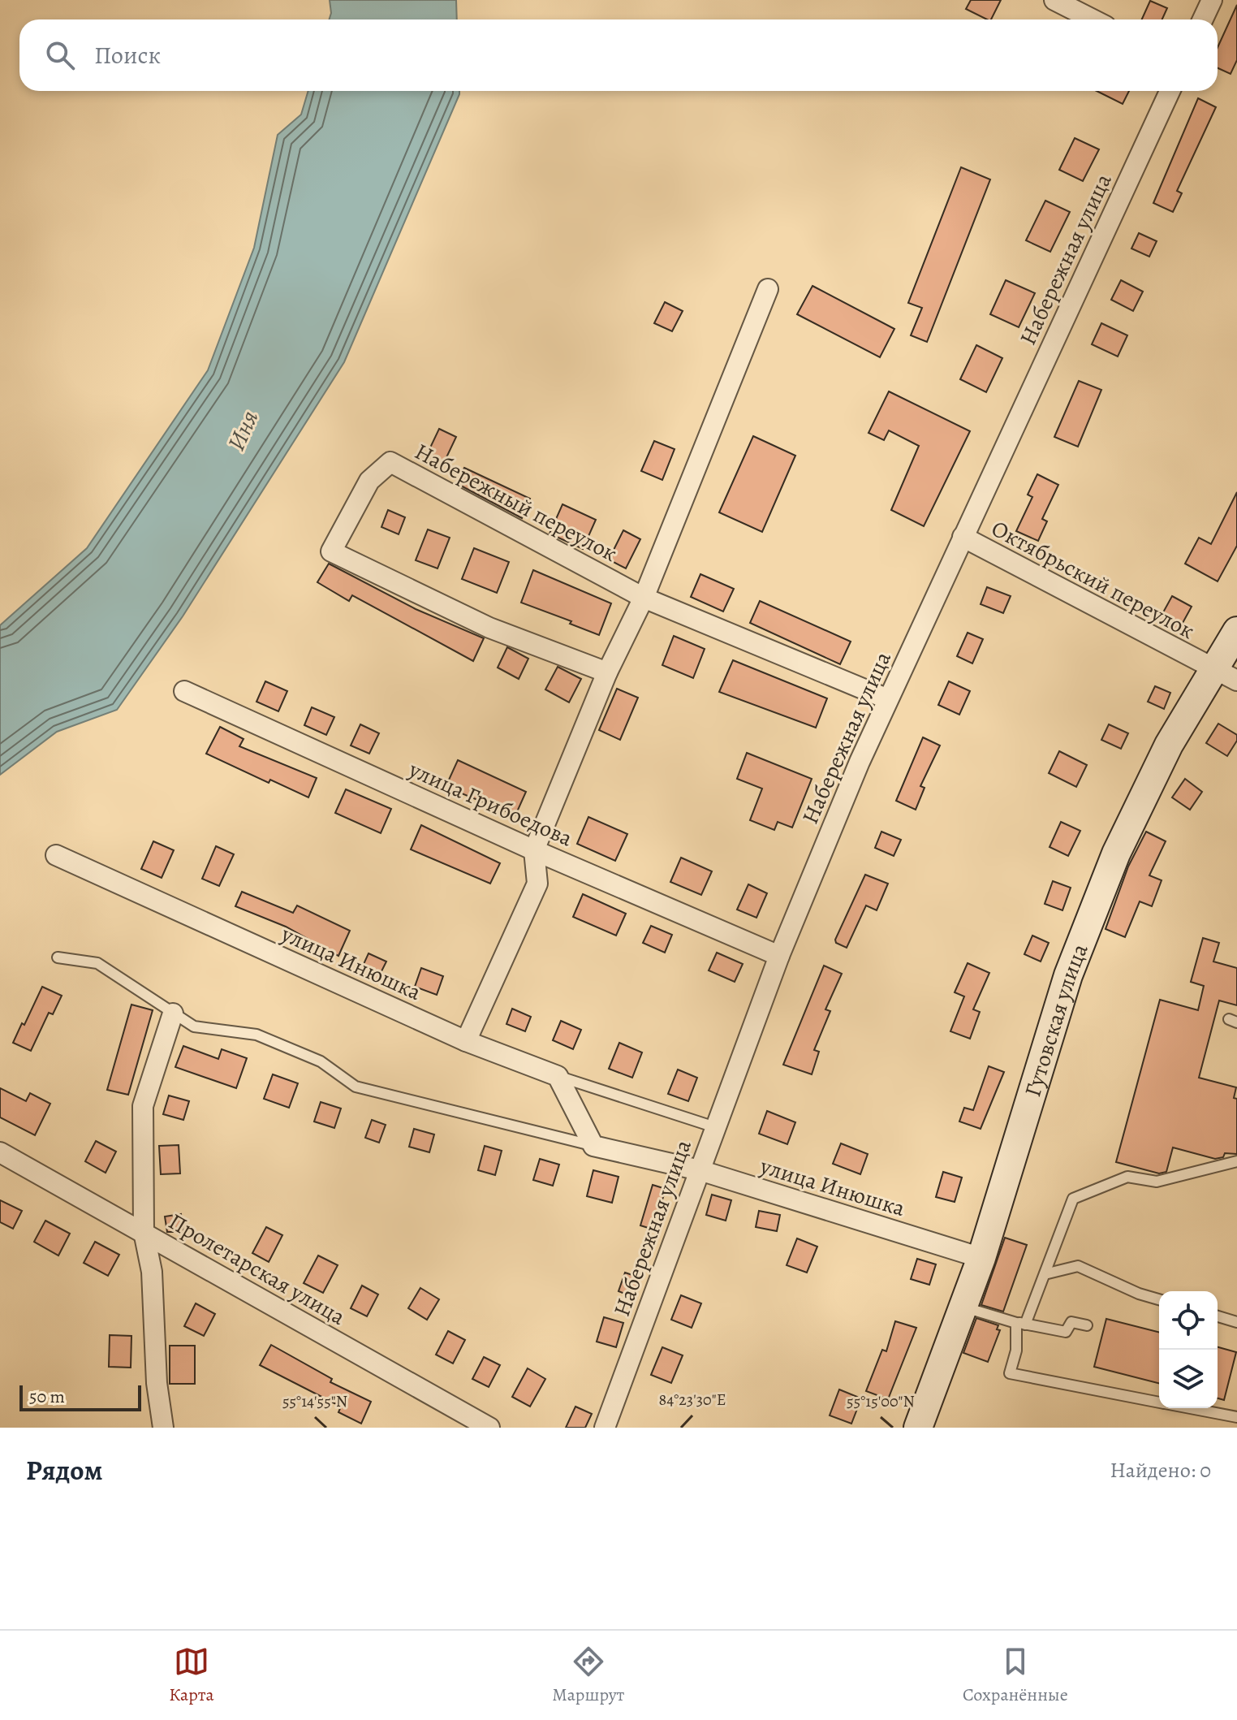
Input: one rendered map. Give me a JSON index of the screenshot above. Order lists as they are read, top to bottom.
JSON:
{
  "streets": {
    "street": [
      "Набережная улица",
      "Набережный переулок",
      "Октябрьский переулок",
      "улица Грибоедова",
      "улица Инюшка",
      "Гутовская улица",
      "Пролетарская улица"
    ]
  },
  "crossings": [
    ["Набережная улица", "Набережный переулок"],
    ["Набережная улица", "Октябрьский переулок"],
    ["Набережная улица", "улица Грибоедова"],
    ["Набережная улица", "улица Инюшка"],
    ["Октябрьский переулок", "Гутовская улица"],
    ["улица Инюшка", "Гутовская улица"]
  ],
  "water": ["Иня"],
  "scale_bar": "50 m",
  "page": {
    "search": "Поиск",
    "scale": "50 m",
    "heading": ["Рядом", "Найдено: 0"],
    "nav": ["Карта", "Маршрут", "Сохранённые"]
  },
  "coordinates": ["84°23'30\"E", "55°14'55\"N", "55°15'00\"N"]
}
